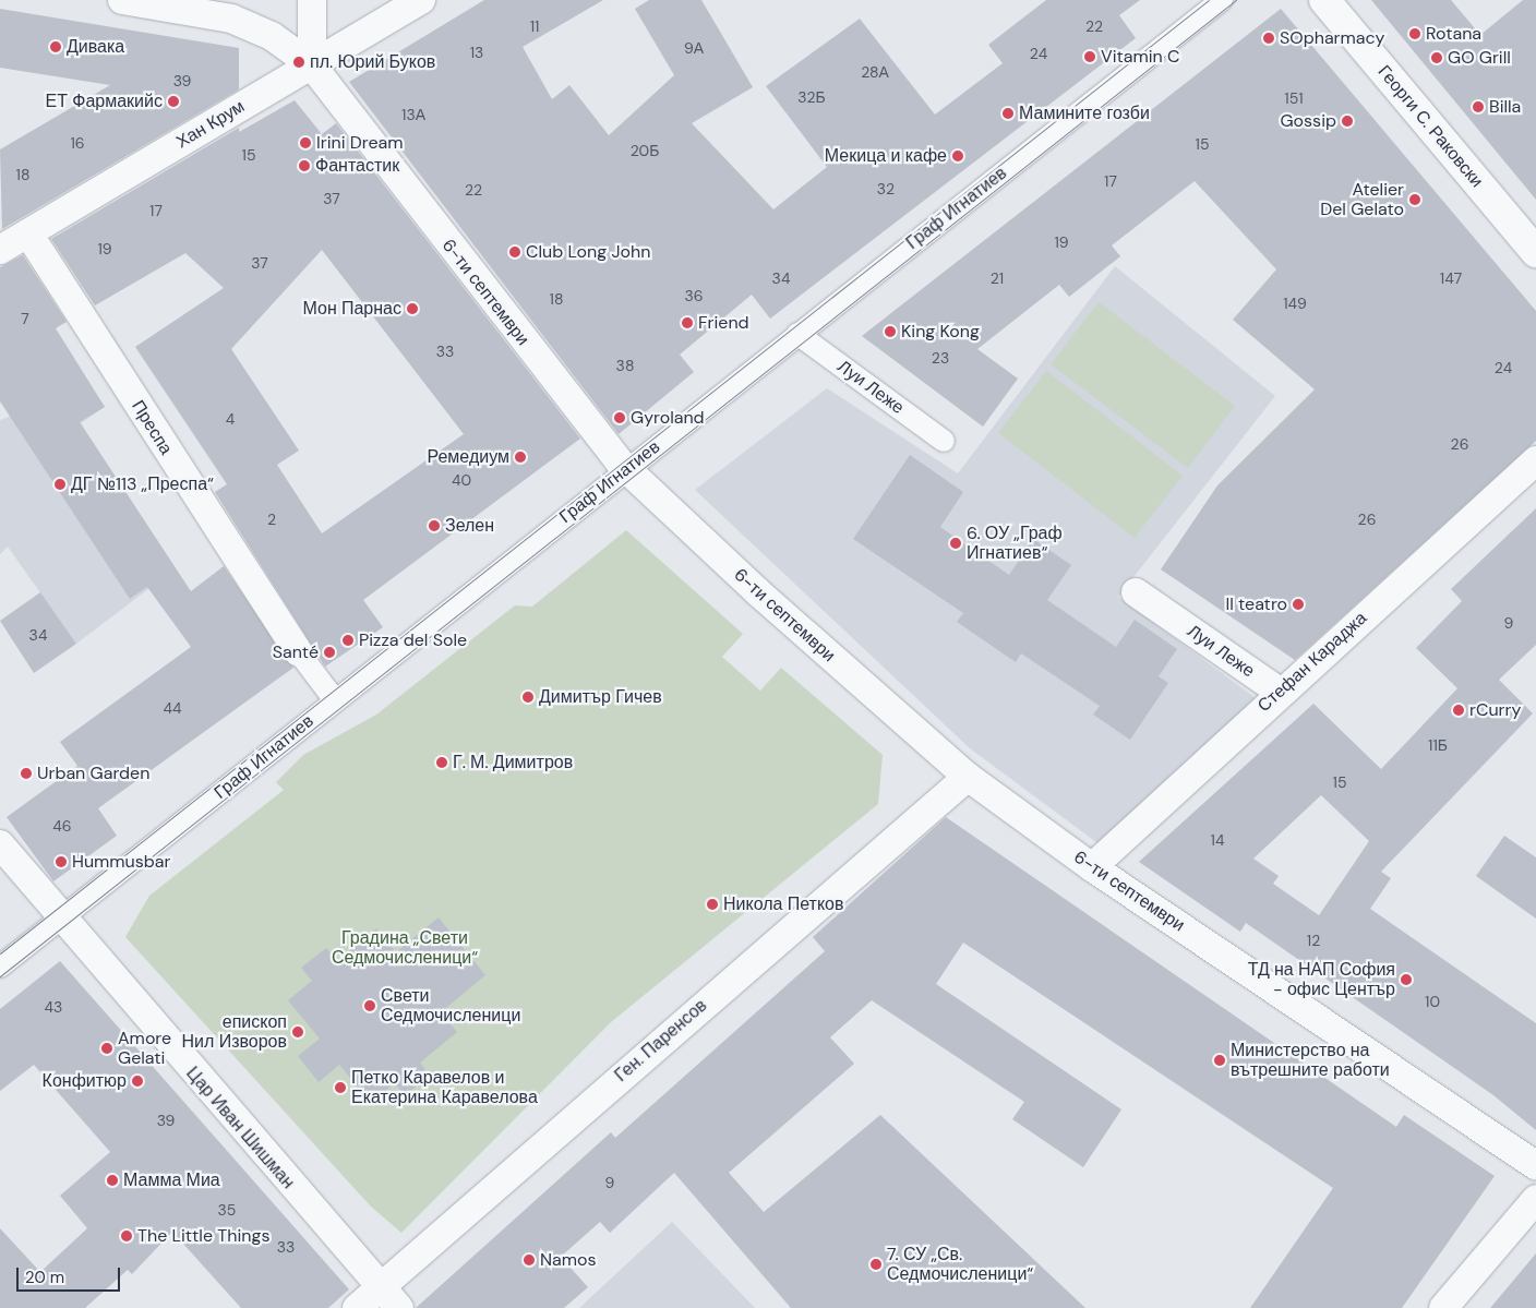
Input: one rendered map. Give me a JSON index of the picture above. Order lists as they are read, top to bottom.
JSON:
{
  "streets": {
    "street": [
      "Хан Крум",
      "Георги С. Раковски",
      "Граф Игнатиев",
      "6-ти септември",
      "Луи Леже",
      "Преспа",
      "Стефан Караджа",
      "Ген. Паренсов",
      "Цар Иван Шишман"
    ]
  },
  "crossings": [
    ["Хан Крум", "6-ти септември"],
    ["Хан Крум", "Преспа"],
    ["Граф Игнатиев", "6-ти септември"],
    ["Граф Игнатиев", "Луи Леже"],
    ["Граф Игнатиев", "Преспа"],
    ["Граф Игнатиев", "Цар Иван Шишман"],
    ["6-ти септември", "Стефан Караджа"],
    ["6-ти септември", "Ген. Паренсов"],
    ["Луи Леже", "Стефан Караджа"],
    ["Ген. Паренсов", "Цар Иван Шишман"]
  ],
  "parks": ["Градина „Свети Седмочисленици“"],
  "places": [
    "Rotana",
    "SOpharmacy",
    "Дивака",
    "Vitamin C",
    "GO Grill",
    "пл. Юрий Буков",
    "ЕТ Фармакийс",
    "Billa",
    "Мамините гозби",
    "Gossip",
    "Irini Dream",
    "Мекица и кафе",
    "Фантастик",
    "Atelier Del Gelato",
    "Club Long John",
    "Мон Парнас",
    "Friend",
    "King Kong",
    "Gyroland",
    "Ремедиум",
    "ДГ №113 „Преспа“",
    "Зелен",
    "6. ОУ „Граф Игнатиев“",
    "Il teatro",
    "Pizza del Sole",
    "Santé",
    "Димитър Гичев",
    "rCurry",
    "Г. М. Димитров",
    "Urban Garden",
    "Hummusbar",
    "Никола Петков",
    "ТД на НАП София - офис Център",
    "Свети Седмочисленици",
    "епископ Нил Изворов",
    "Amore Gelati",
    "Министерство на вътрешните работи",
    "Конфитюр",
    "Петко Каравелов и Екатерина Каравелова",
    "Мамма Миа",
    "The Little Things",
    "Namos",
    "7. СУ „Св. Седмочисленици“"
  ],
  "house_numbers": [
    "11",
    "22",
    "9А",
    "13",
    "24",
    "28А",
    "39",
    "32Б",
    "151",
    "13А",
    "16",
    "15",
    "20Б",
    "15",
    "18",
    "17",
    "32",
    "22",
    "37",
    "17",
    "19",
    "19",
    "37",
    "34",
    "21",
    "147",
    "36",
    "18",
    "149",
    "7",
    "33",
    "23",
    "38",
    "24",
    "4",
    "26",
    "40",
    "2",
    "26",
    "9",
    "34",
    "44",
    "11Б",
    "15",
    "46",
    "14",
    "12",
    "10",
    "43",
    "39",
    "9",
    "35",
    "33"
  ],
  "scale_bar": "20 m"
}
